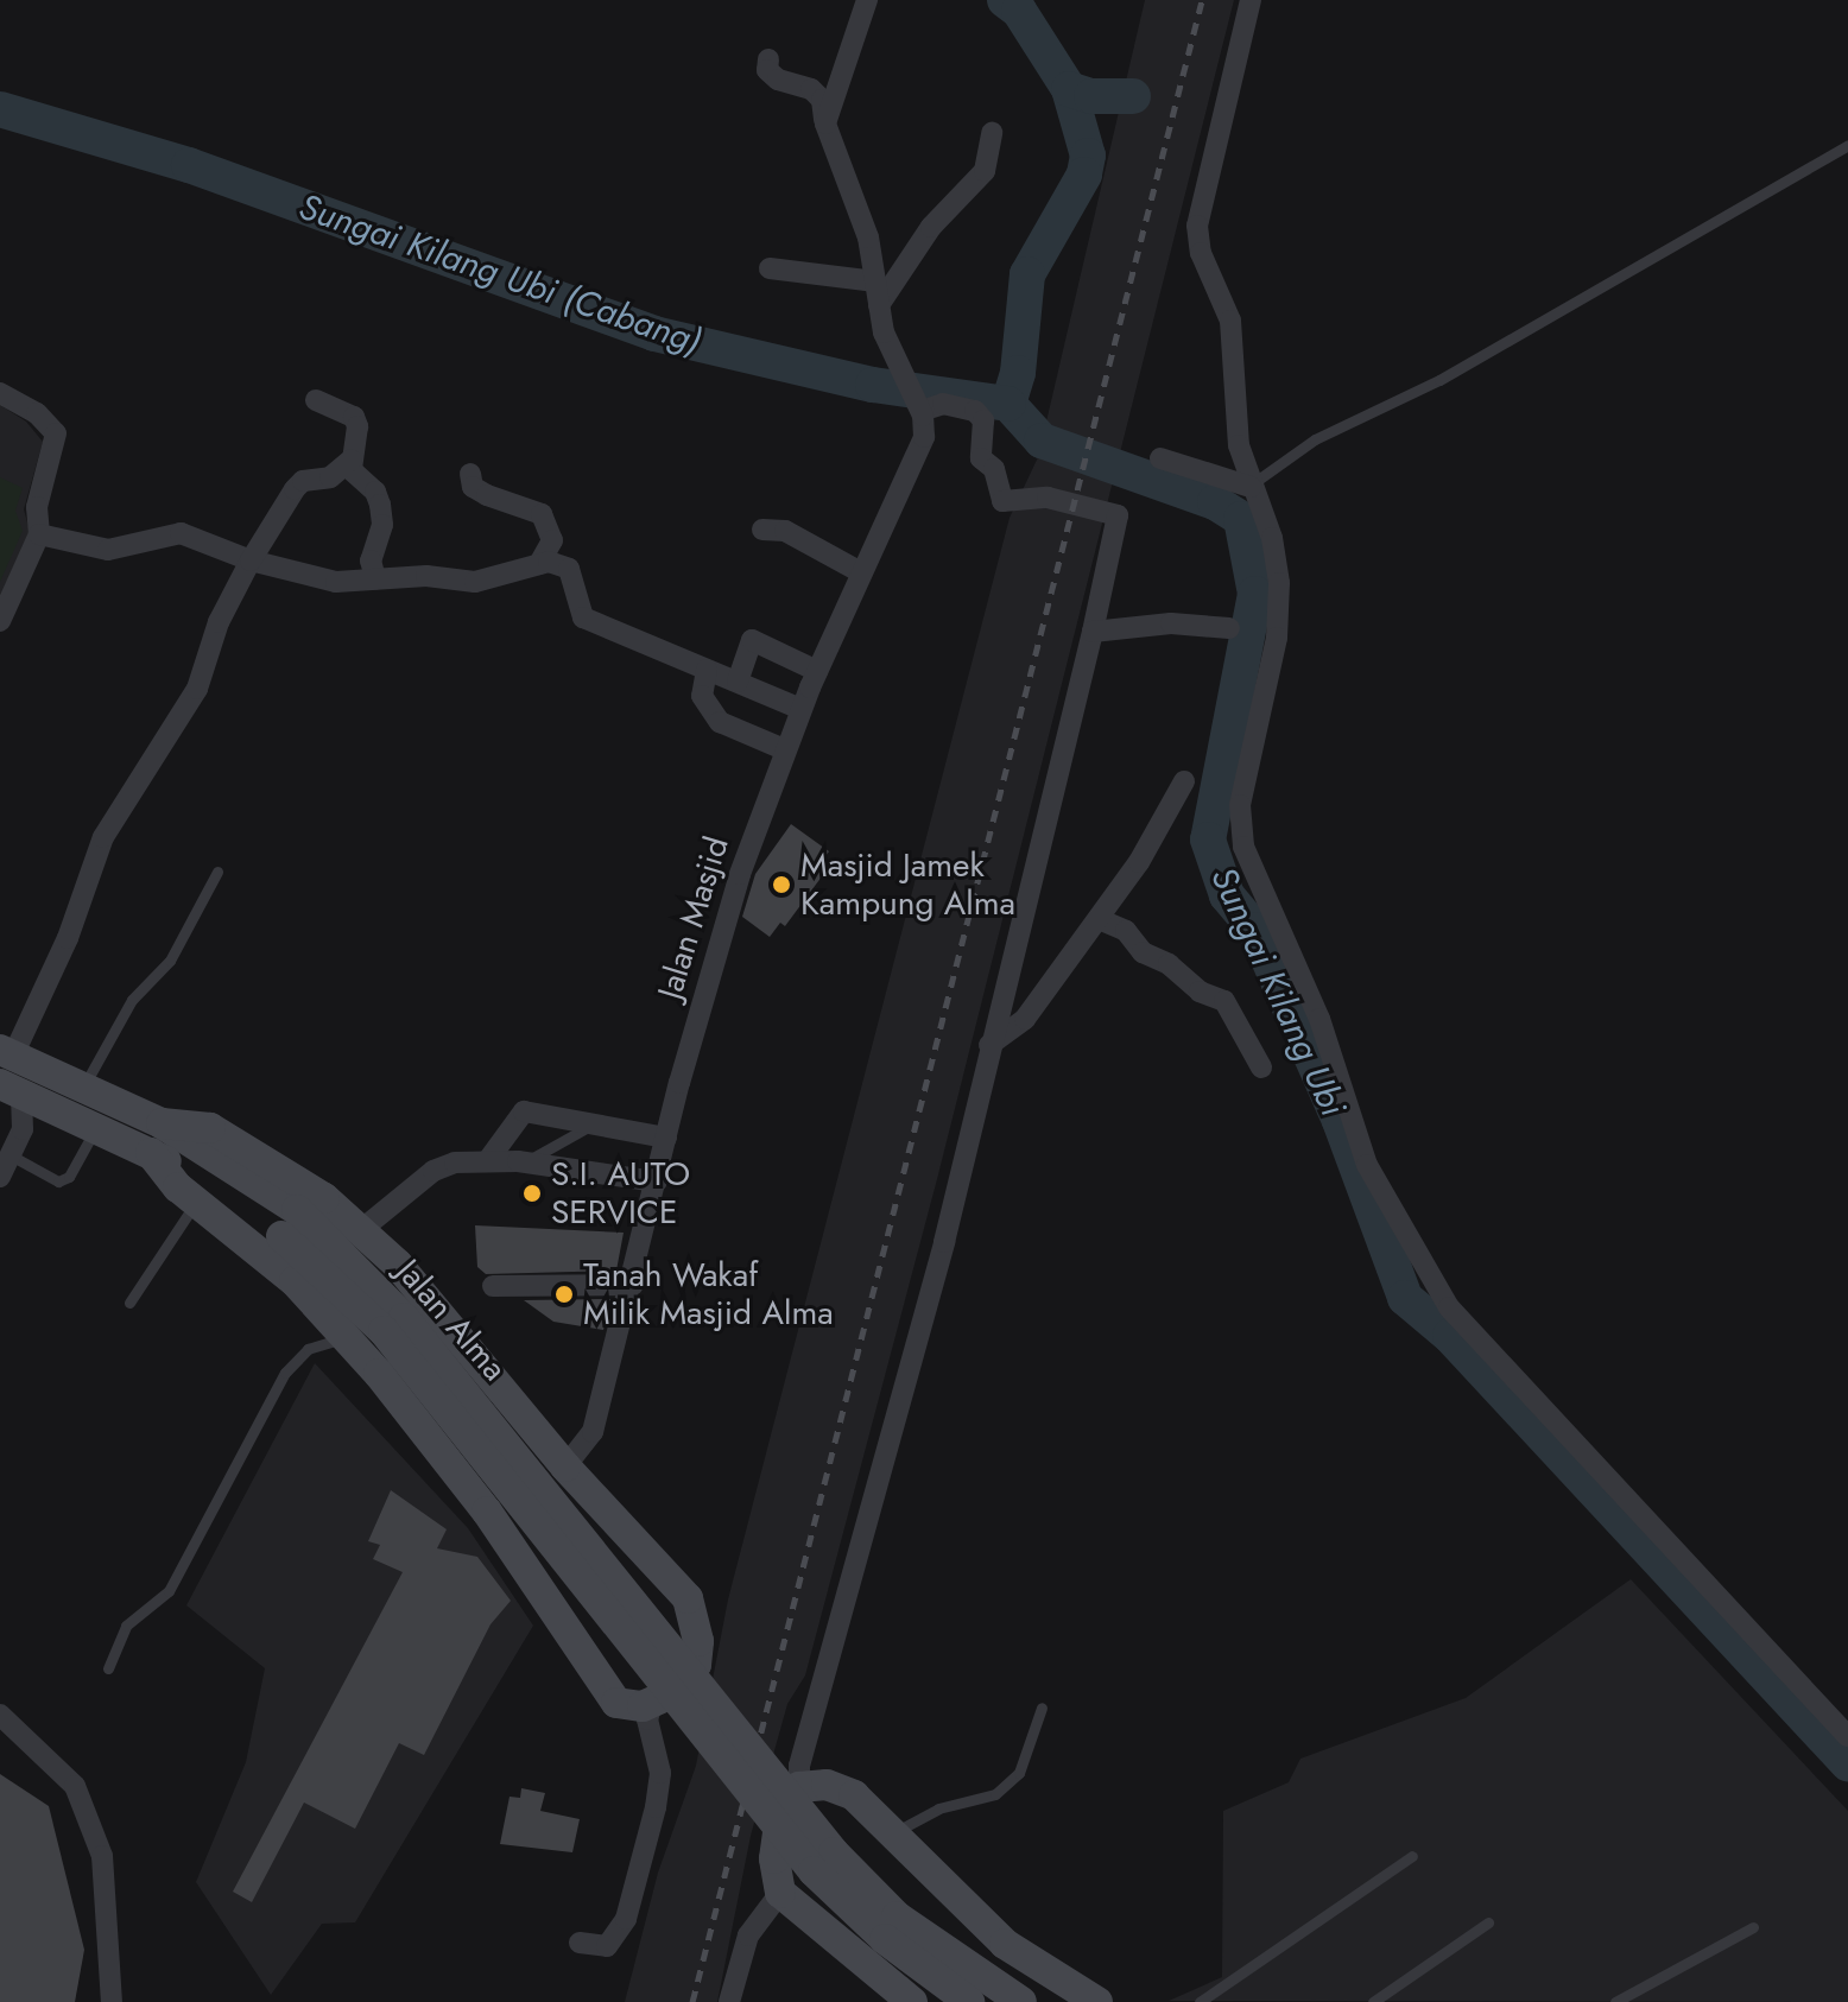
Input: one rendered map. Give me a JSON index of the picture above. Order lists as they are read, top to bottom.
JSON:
{
  "streets": {
    "main road": ["Jalan Alma"],
    "street": ["Jalan Masjid"]
  },
  "water": ["Sungai Kilang Ubi (Cabang)", "Sungai Kilang Ubi"],
  "places": ["Masjid Jamek Kampung Alma", "S.I. AUTO SERVICE", "Tanah Wakaf Milik Masjid Alma"]
}
